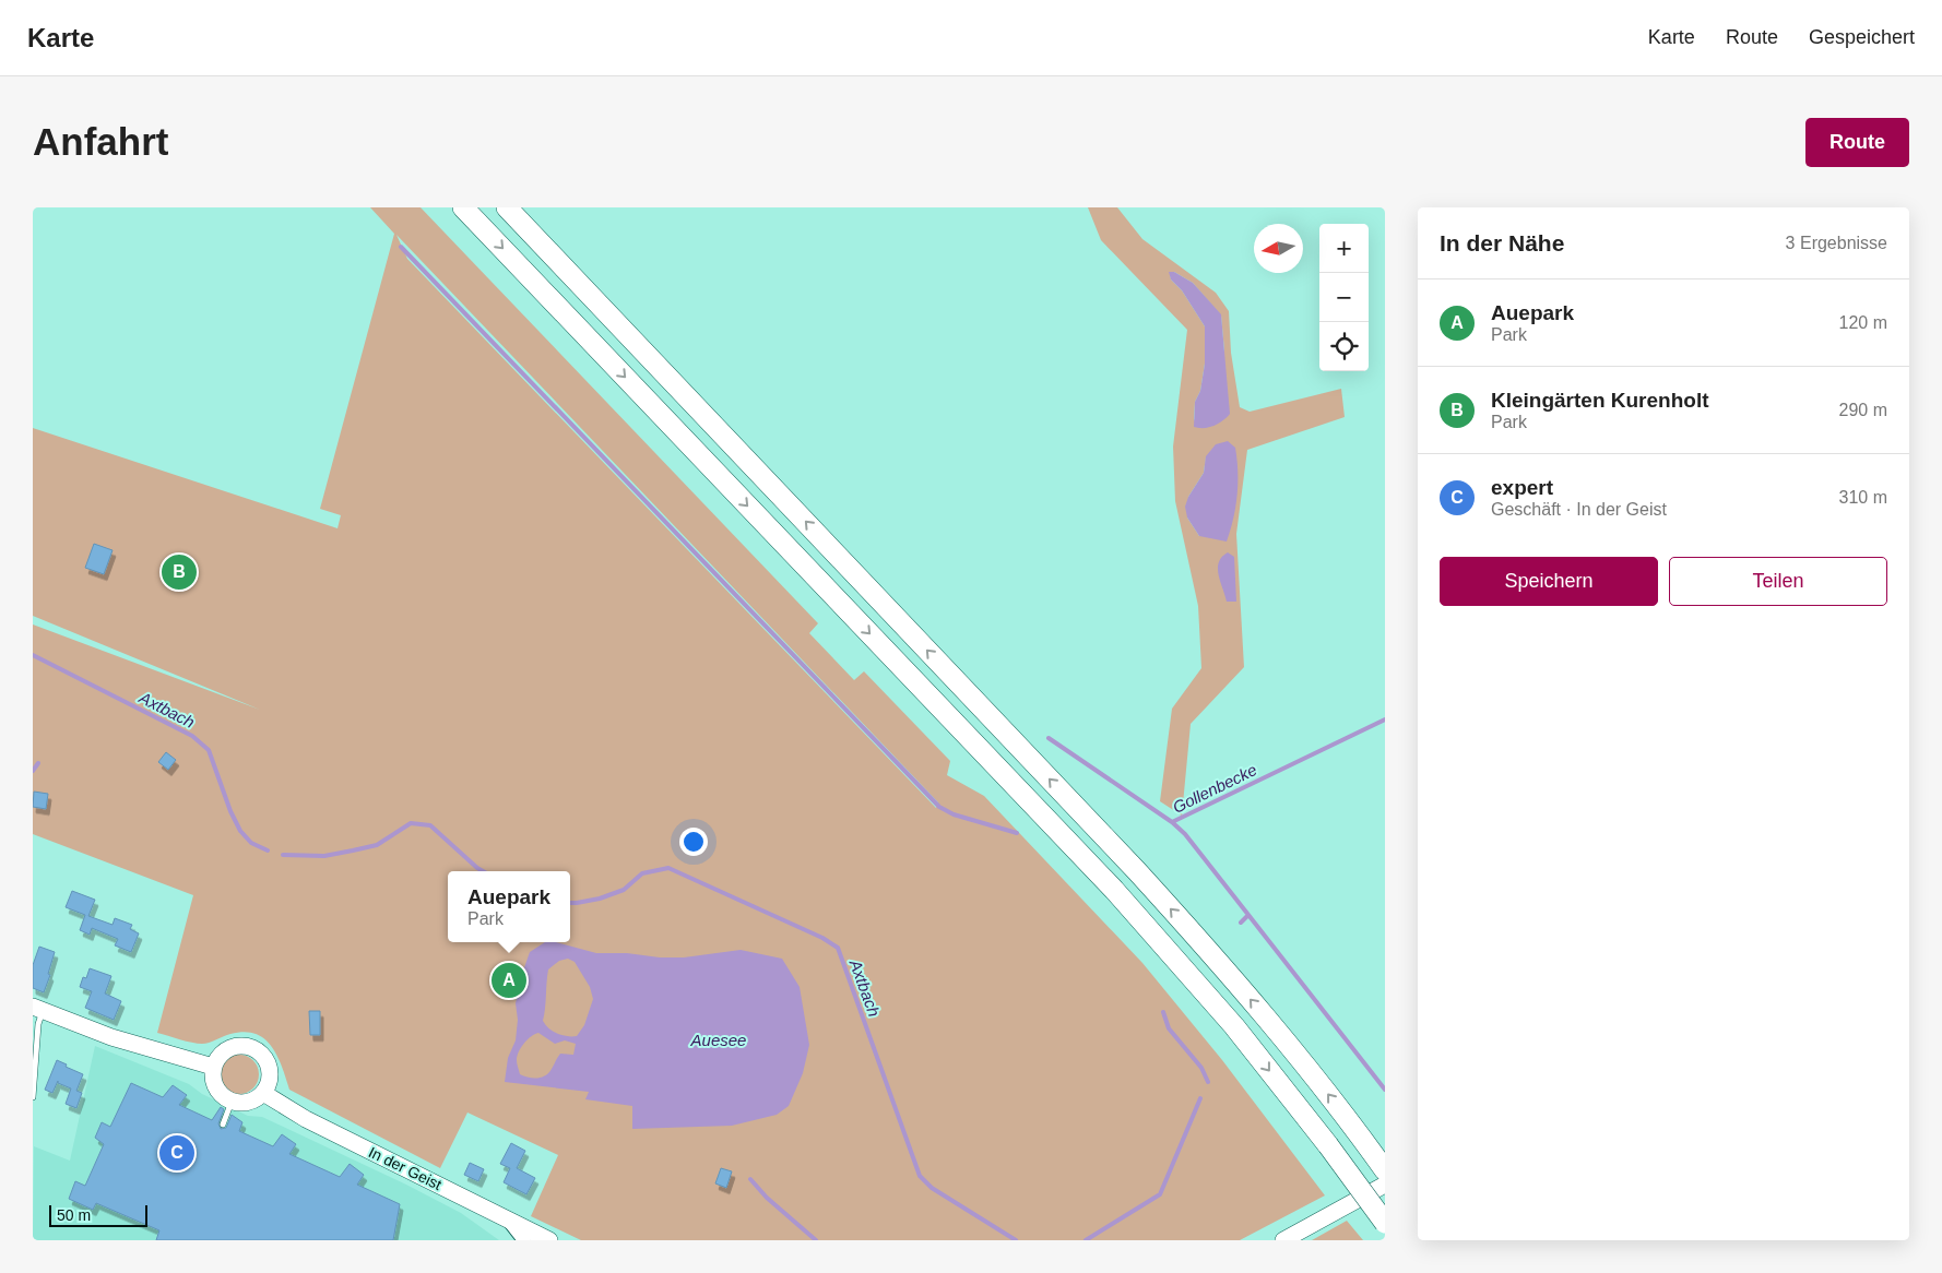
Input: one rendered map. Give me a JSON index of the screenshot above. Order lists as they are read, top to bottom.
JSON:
{
  "streets": {
    "main road": ["In der Geist"]
  },
  "water": ["Axtbach", "Gollenbecke", "Auesee"],
  "scale_bar": "50 m",
  "north": "left",
  "page": {
    "header": "Karte",
    "nav": ["Karte", "Route", "Gespeichert"],
    "buttons": [
      "Route",
      ["Speichern", "Teilen"]
    ],
    "title": "Anfahrt",
    "heading": ["In der Nähe", "3 Ergebnisse"],
    "map_buttons": ["+", "−"],
    "list": [
      {
        "mark": "A",
        "name": "Auepark",
        "note": "Park",
        "value": "120 m"
      },
      {
        "mark": "B",
        "name": "Kleingärten Kurenholt",
        "note": "Park",
        "value": "290 m"
      },
      {
        "mark": "C",
        "name": "expert",
        "note": "Geschäft · In der Geist",
        "value": "310 m"
      }
    ],
    "pins": ["B", "A", "C"],
    "popup": ["Auepark", "Park"],
    "scale": "50 m"
  }
}
